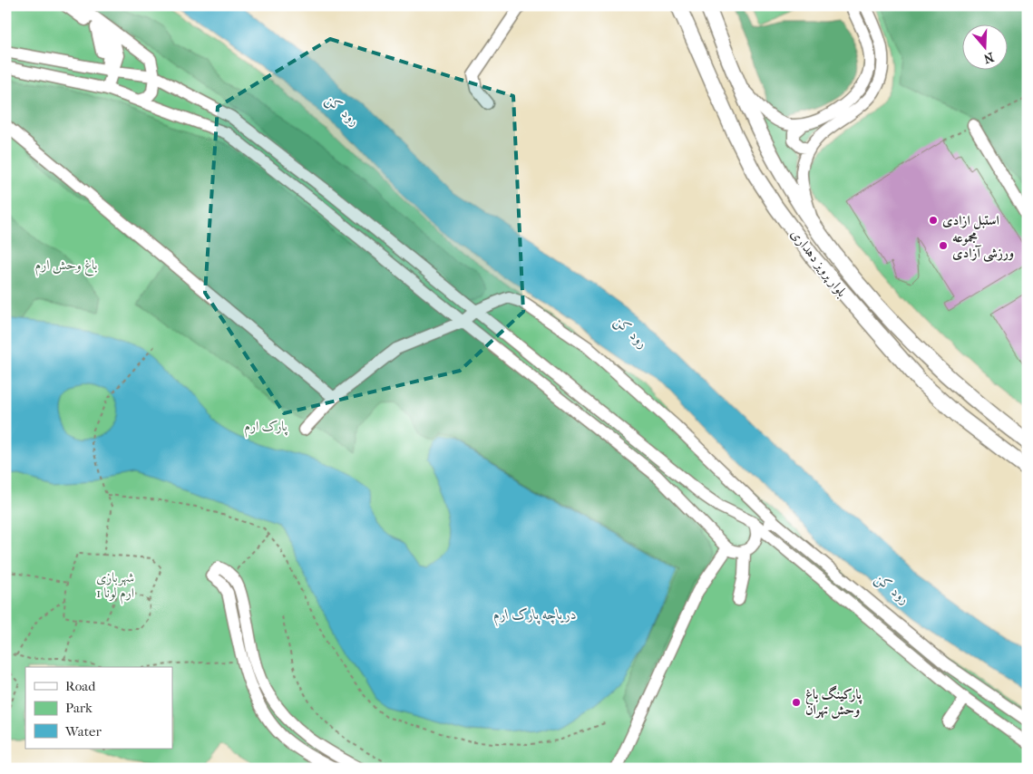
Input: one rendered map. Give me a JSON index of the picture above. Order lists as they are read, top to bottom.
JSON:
{
  "streets": {
    "main road": ["بلوار پرویز دهداری"]
  },
  "water": ["رود کن", "دریاچه پارک ارم"],
  "parks": ["باغ وحش ارم", "پارک ارم", "شهربازی ارم لونا 1"],
  "places": ["استبل ازادی", "مجموعه ورزشی آزادی", "پارکینگ باغ وحش تهران"],
  "legend": ["Road", "Park", "Water"],
  "north": "bottom"
}
